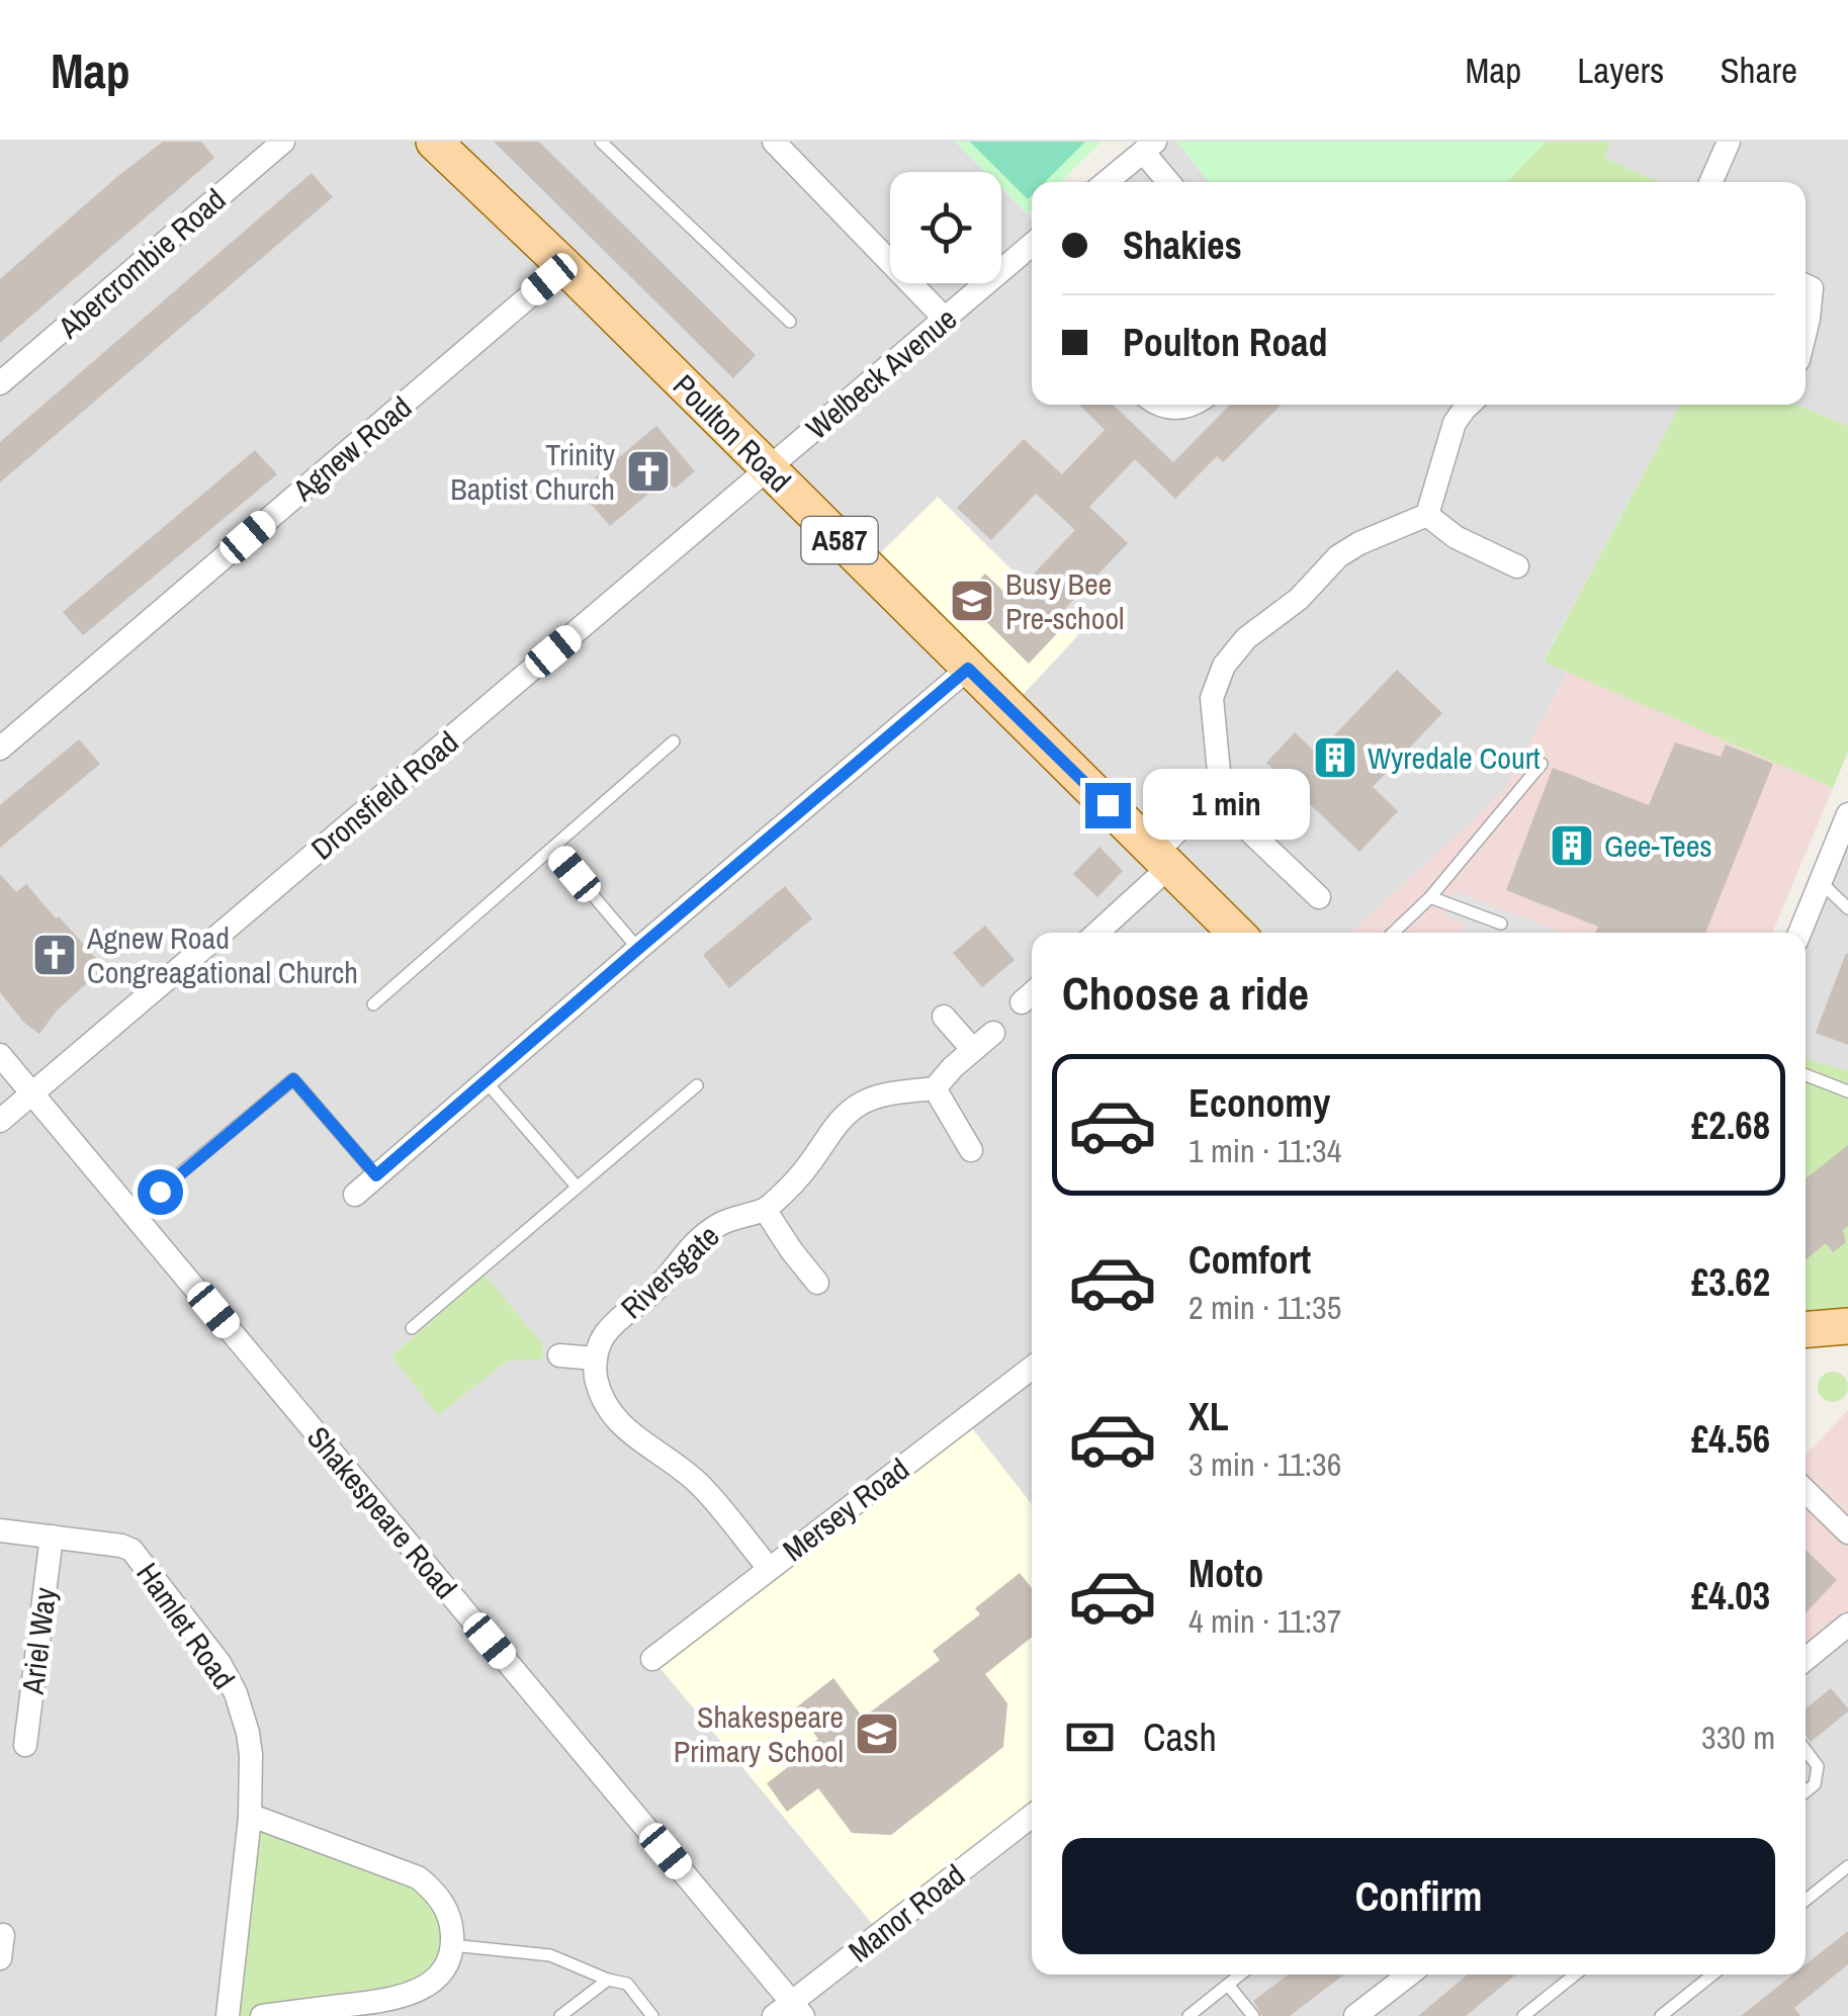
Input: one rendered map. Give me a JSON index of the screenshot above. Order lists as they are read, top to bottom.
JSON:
{
  "streets": {
    "main road": ["Poulton Road", "A587"],
    "street": [
      "Abercrombie Road",
      "Welbeck Avenue",
      "Agnew Road",
      "Dronsfield Road",
      "Riversgate",
      "Mersey Road",
      "Shakespeare Road",
      "Hamlet Road",
      "Ariel Way",
      "Manor Road"
    ]
  },
  "crossings": [
    ["Welbeck Avenue", "Poulton Road"],
    ["Welbeck Avenue", "Dronsfield Road"],
    ["Poulton Road", "Agnew Road"],
    ["Poulton Road", "Dronsfield Road"],
    ["Dronsfield Road", "Shakespeare Road"],
    ["Shakespeare Road", "Manor Road"],
    ["Hamlet Road", "Ariel Way"]
  ],
  "places": {
    "church": ["Trinity Baptist Church", "Agnew Road Congreagational Church"],
    "school or university": ["Busy Bee Pre-school", "Shakespeare Primary School"],
    "building": ["Wyredale Court", "Gee-Tees"]
  },
  "page": {
    "header": "Map",
    "nav": ["Map", "Layers", "Share"],
    "banner": ["Shakies", "Poulton Road"],
    "bubble": "1 min",
    "heading": "Choose a ride",
    "list": [
      {
        "name": "Economy",
        "note": "1 min · 11:34",
        "value": "£2.68"
      },
      {
        "name": "Comfort",
        "note": "2 min · 11:35",
        "value": "£3.62"
      },
      {
        "name": "XL",
        "note": "3 min · 11:36",
        "value": "£4.56"
      },
      {
        "name": "Moto",
        "note": "4 min · 11:37",
        "value": "£4.03"
      }
    ],
    "pay": ["Cash", "330 m"],
    "buttons": "Confirm"
  }
}
